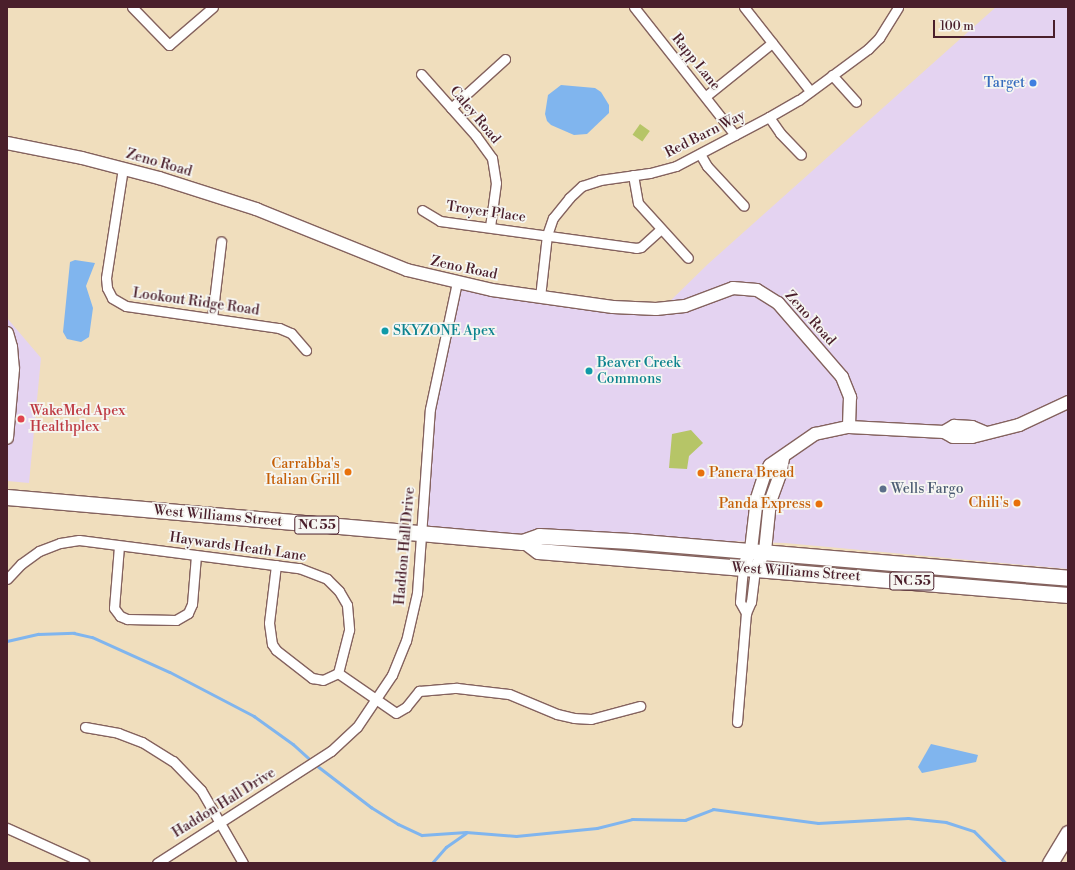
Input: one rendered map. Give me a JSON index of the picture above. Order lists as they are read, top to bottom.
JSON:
{
  "streets": {
    "main road": ["West Williams Street", "NC 55"],
    "street": [
      "Rapp Lane",
      "Caley Road",
      "Red Barn Way",
      "Zeno Road",
      "Troyer Place",
      "Lookout Ridge Road",
      "Haddon Hall Drive",
      "Haywards Heath Lane"
    ]
  },
  "crossings": [
    ["Rapp Lane", "Red Barn Way"],
    ["Caley Road", "Troyer Place"],
    ["Red Barn Way", "Zeno Road"],
    ["Red Barn Way", "Troyer Place"],
    ["Zeno Road", "Lookout Ridge Road"],
    ["Zeno Road", "Haddon Hall Drive"],
    ["West Williams Street", "Haddon Hall Drive"]
  ],
  "places": [
    "Target",
    "SKYZONE Apex",
    "Beaver Creek Commons",
    "WakeMed Apex Healthplex",
    "Carrabba's Italian Grill",
    "Panera Bread",
    "Wells Fargo",
    "Chili's",
    "Panda Express"
  ],
  "scale_bar": "100 m"
}
